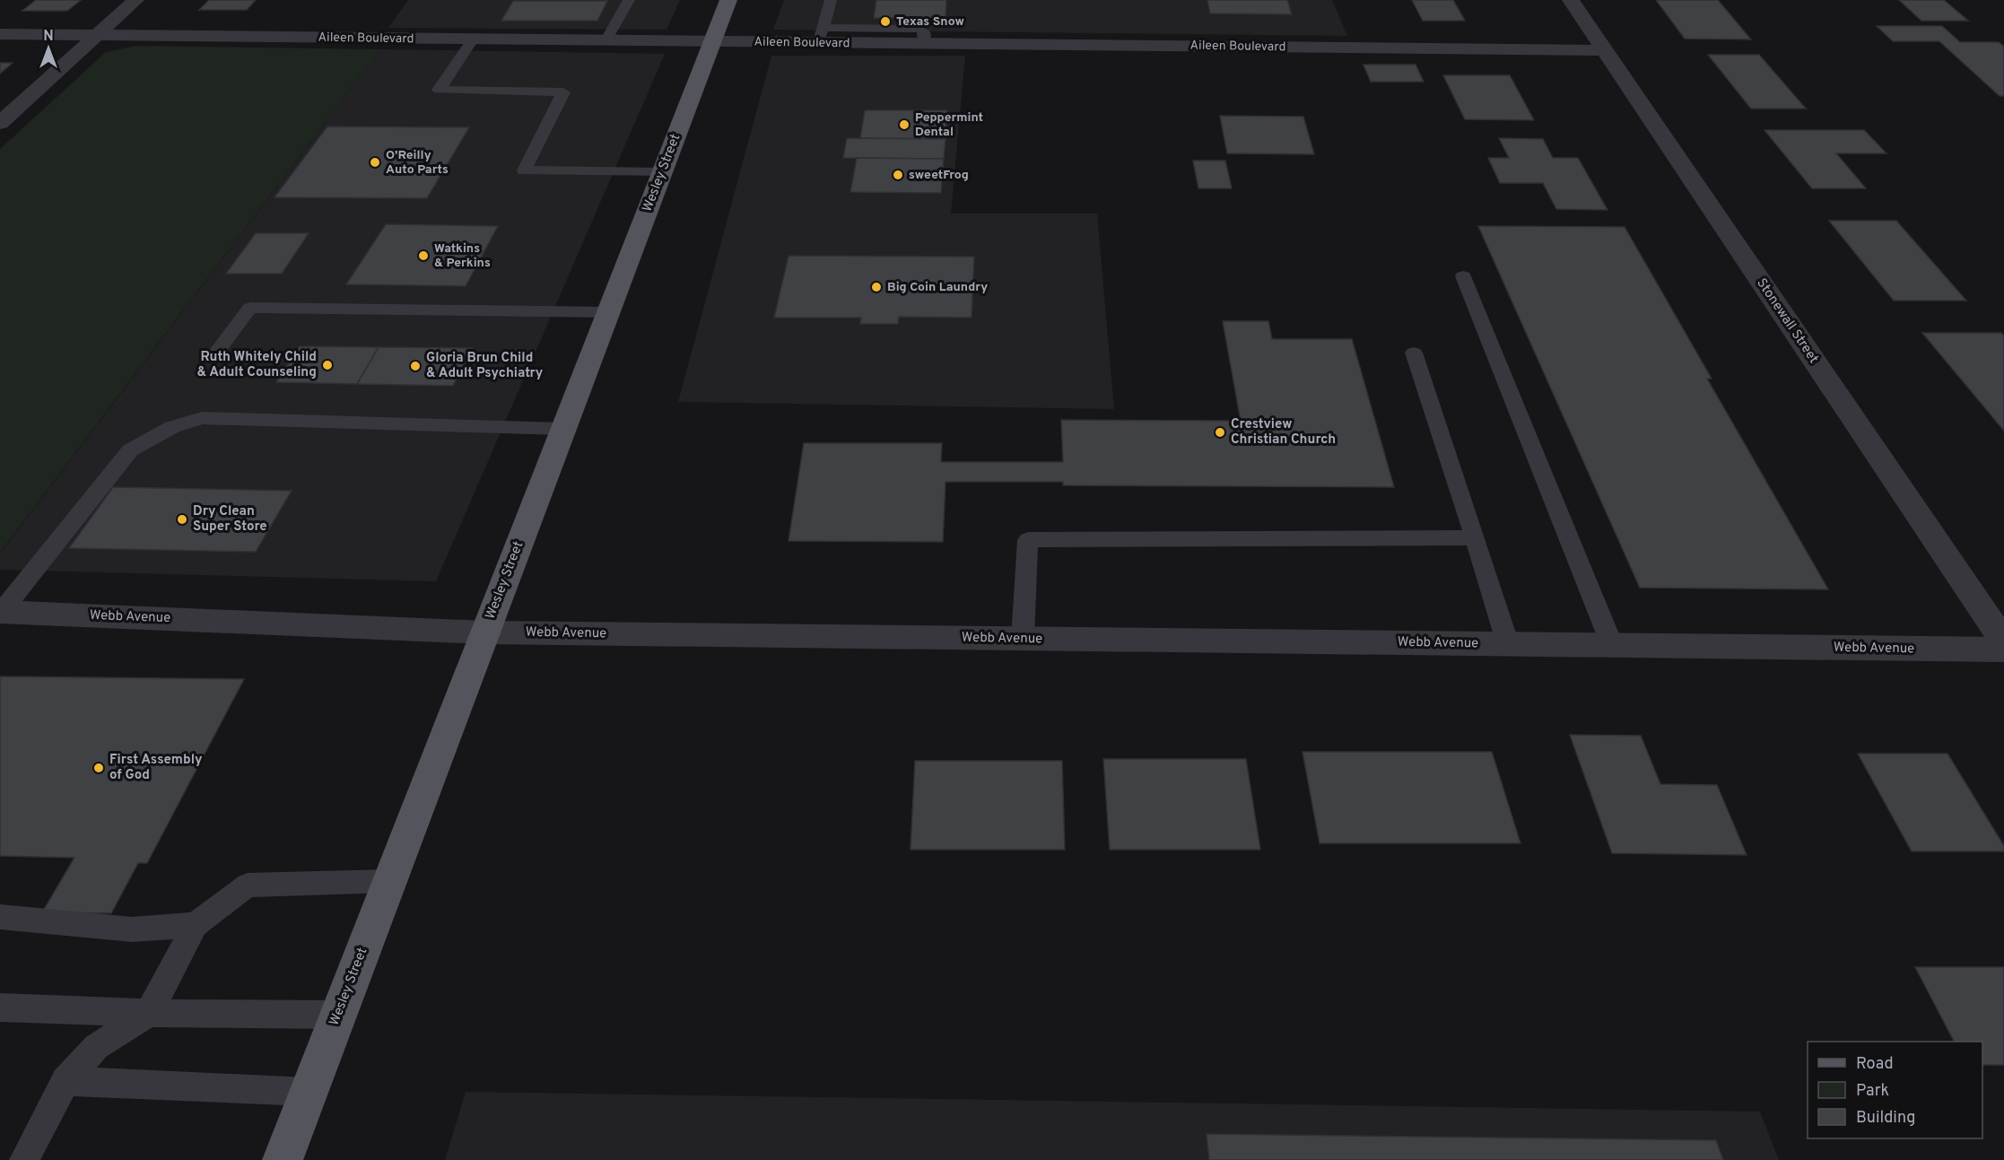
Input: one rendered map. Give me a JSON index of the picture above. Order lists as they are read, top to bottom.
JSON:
{
  "streets": {
    "main road": ["Wesley Street"],
    "street": ["Aileen Boulevard", "Stonewall Street", "Webb Avenue"]
  },
  "crossings": [
    ["Aileen Boulevard", "Wesley Street"],
    ["Aileen Boulevard", "Stonewall Street"],
    ["Wesley Street", "Webb Avenue"]
  ],
  "places": [
    "Texas Snow",
    "Peppermint Dental",
    "O'Reilly Auto Parts",
    "sweetFrog",
    "Watkins & Perkins",
    "Big Coin Laundry",
    "Ruth Whitely Child & Adult Counseling",
    "Gloria Brun Child & Adult Psychiatry",
    "Crestview Christian Church",
    "Dry Clean Super Store",
    "First Assembly of God"
  ],
  "legend": ["Road", "Park", "Building"],
  "north": "top"
}
